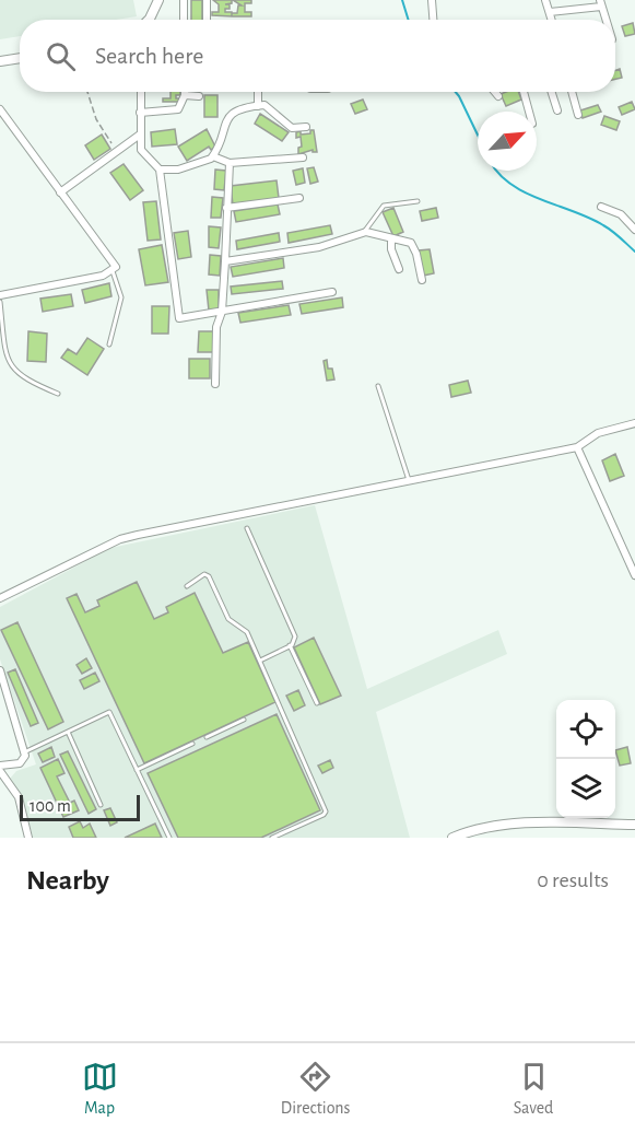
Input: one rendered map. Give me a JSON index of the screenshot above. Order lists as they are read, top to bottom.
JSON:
{
  "scale_bar": "100 m",
  "north": "top right",
  "page": {
    "search": "Search here",
    "scale": "100 m",
    "heading": ["Nearby", "0 results"],
    "nav": ["Map", "Directions", "Saved"]
  }
}
